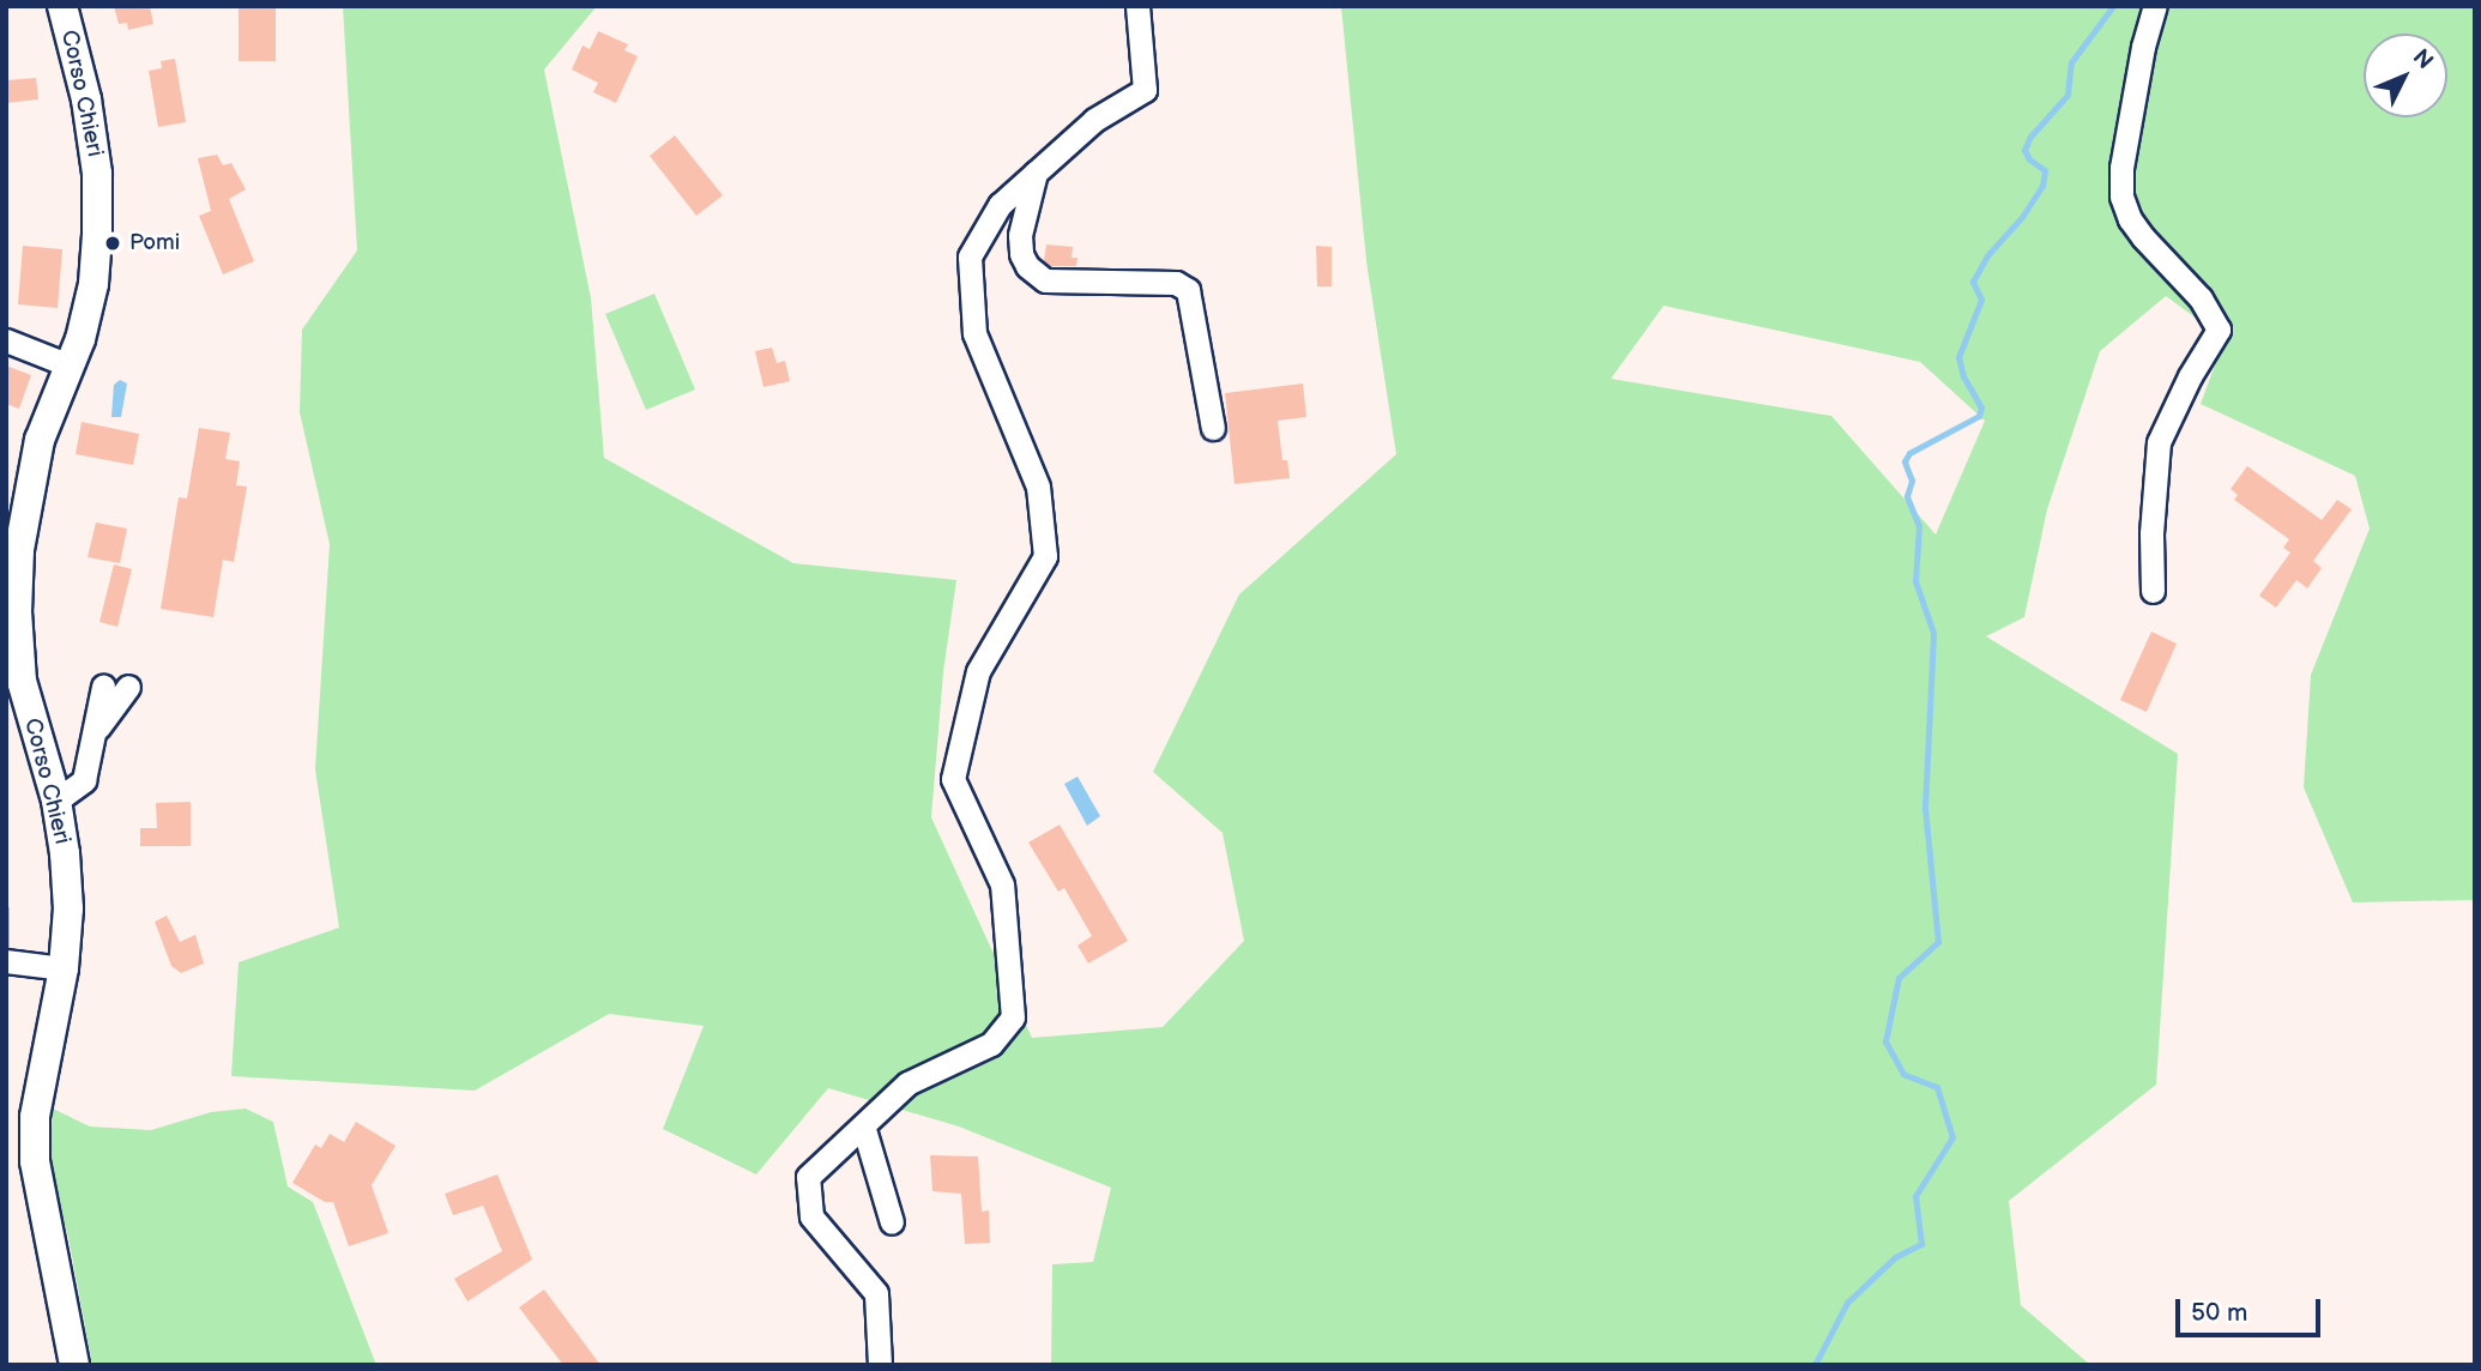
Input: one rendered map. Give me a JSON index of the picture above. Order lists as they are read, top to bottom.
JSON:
{
  "streets": {
    "main road": ["Corso Chieri"]
  },
  "places": ["Pomi"],
  "scale_bar": "50 m",
  "north": "top right"
}
